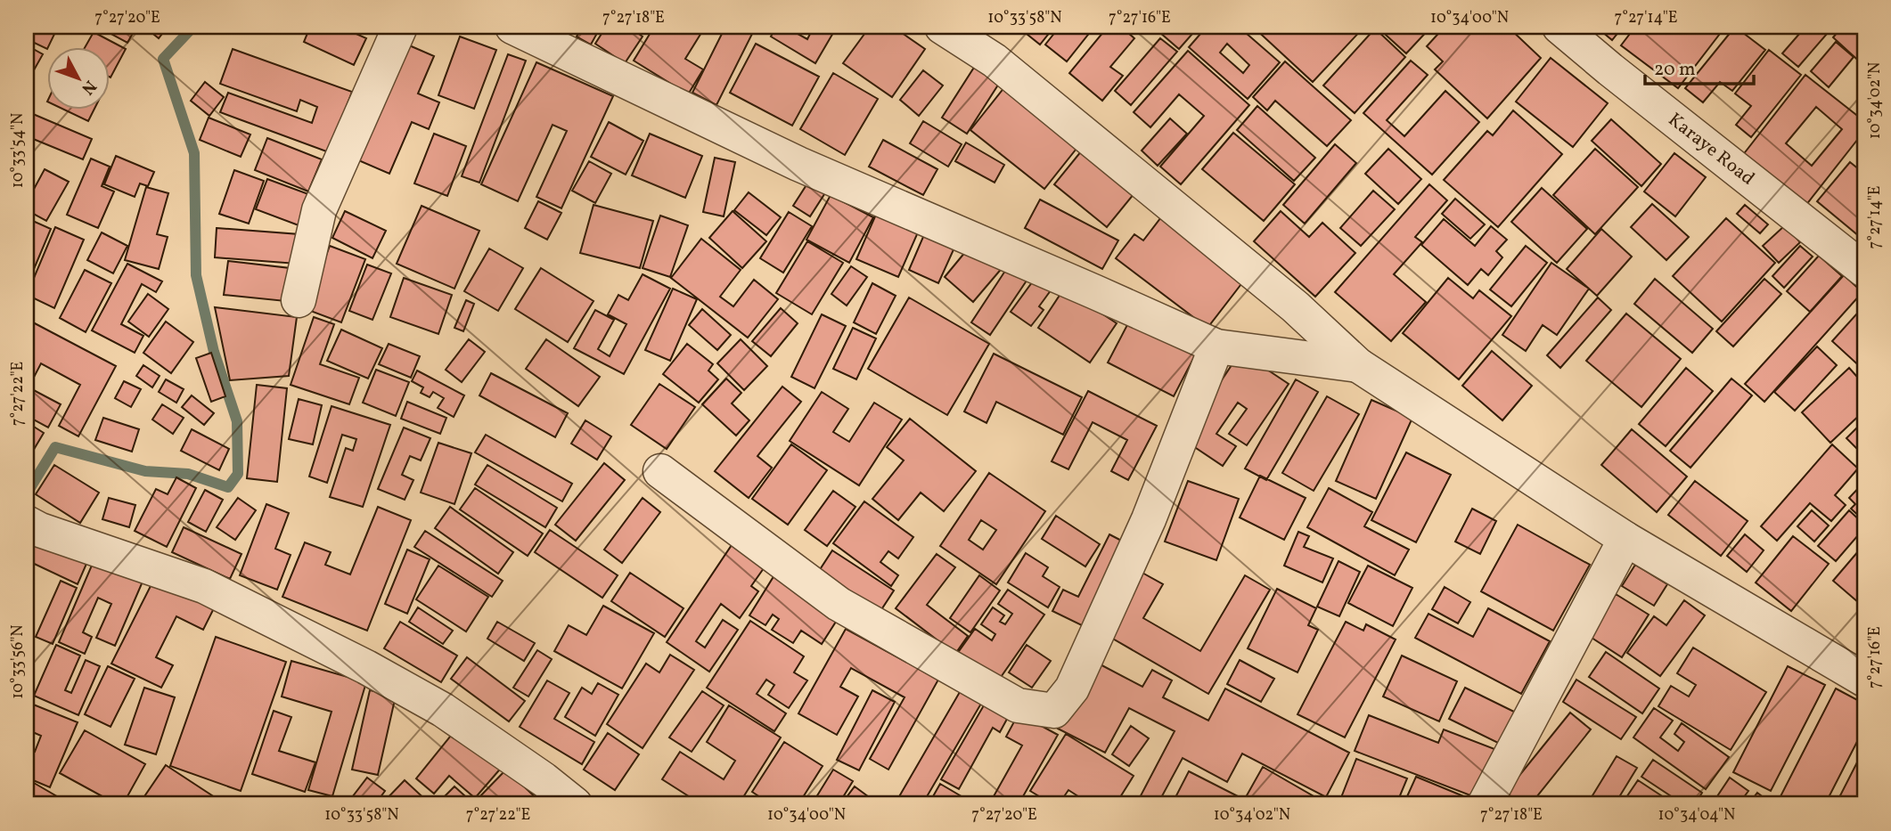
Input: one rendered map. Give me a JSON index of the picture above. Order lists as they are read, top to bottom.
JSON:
{
  "streets": {
    "street": ["Karaye Road"]
  },
  "scale_bar": "20 m",
  "north": "bottom right",
  "coordinates": [
    "7°27'20\"E",
    "7°27'18\"E",
    "10°33'58\"N",
    "7°27'16\"E",
    "10°34'00\"N",
    "7°27'14\"E",
    "10°34'02\"N",
    "10°33'54\"N",
    "7°27'22\"E",
    "10°33'56\"N",
    "10°34'04\"N"
  ]
}
